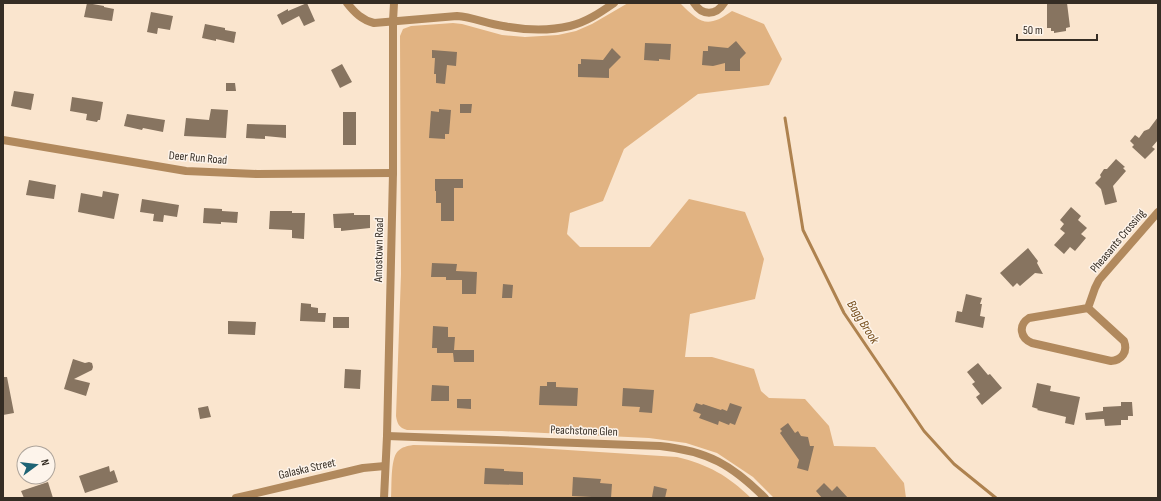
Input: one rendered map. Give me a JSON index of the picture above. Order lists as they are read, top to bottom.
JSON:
{
  "streets": {
    "street": [
      "Deer Run Road",
      "Pheasants Crossing",
      "Amostown Road",
      "Peachstone Glen",
      "Galaska Street"
    ]
  },
  "crossings": [
    ["Deer Run Road", "Amostown Road"],
    ["Amostown Road", "Peachstone Glen"],
    ["Amostown Road", "Galaska Street"]
  ],
  "water": ["Bagg Brook"],
  "scale_bar": "50 m",
  "north": "right"
}
